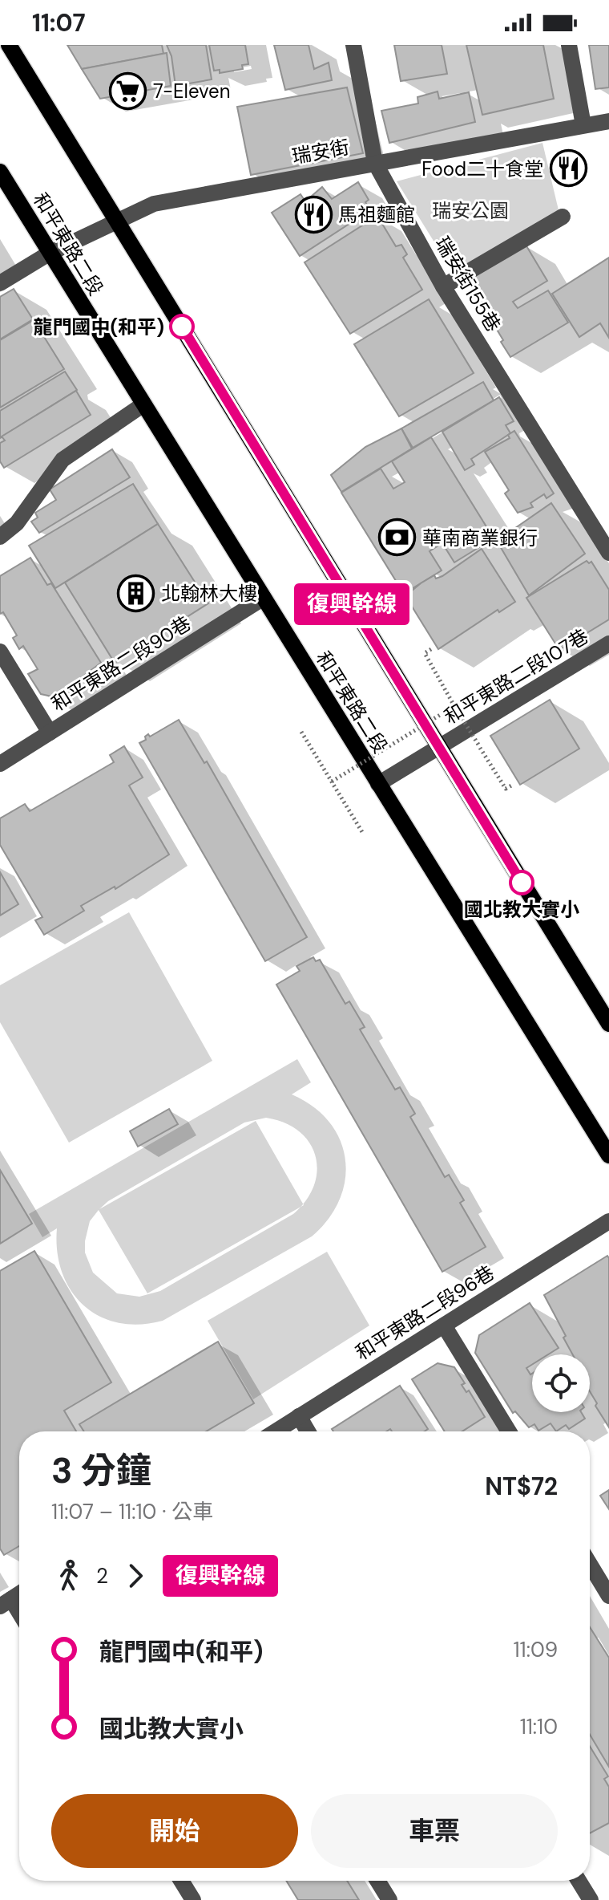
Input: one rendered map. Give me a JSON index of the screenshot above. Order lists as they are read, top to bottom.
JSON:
{
  "streets": {
    "main road": ["和平東路二段"],
    "street": [
      "瑞安街",
      "瑞安街155巷",
      "和平東路二段90巷",
      "和平東路二段107巷",
      "和平東路二段96巷"
    ]
  },
  "crossings": [
    ["瑞安街", "和平東路二段"],
    ["瑞安街", "瑞安街155巷"],
    ["和平東路二段", "和平東路二段90巷"],
    ["和平東路二段", "和平東路二段107巷"]
  ],
  "parks": ["瑞安公園"],
  "places": {
    "supermarket": ["7-Eleven"],
    "restaurant": ["Food二十食堂", "馬祖麵館"],
    "other": ["龍門國中(和平)", "國北教大實小"],
    "bank": ["華南商業銀行"],
    "building": ["北翰林大樓"]
  },
  "lines": ["bus line 復興幹線"],
  "page": {
    "status": "11:07",
    "on_map": "復興幹線",
    "heading": ["3 分鐘", "11:07 – 11:10 · 公車", "NT$72"],
    "legs": ["2", "復興幹線"],
    "list": [
      {
        "name": "龍門國中(和平)",
        "value": "11:09"
      },
      {
        "name": "國北教大實小",
        "value": "11:10"
      }
    ],
    "buttons": ["開始", "車票"]
  }
}
